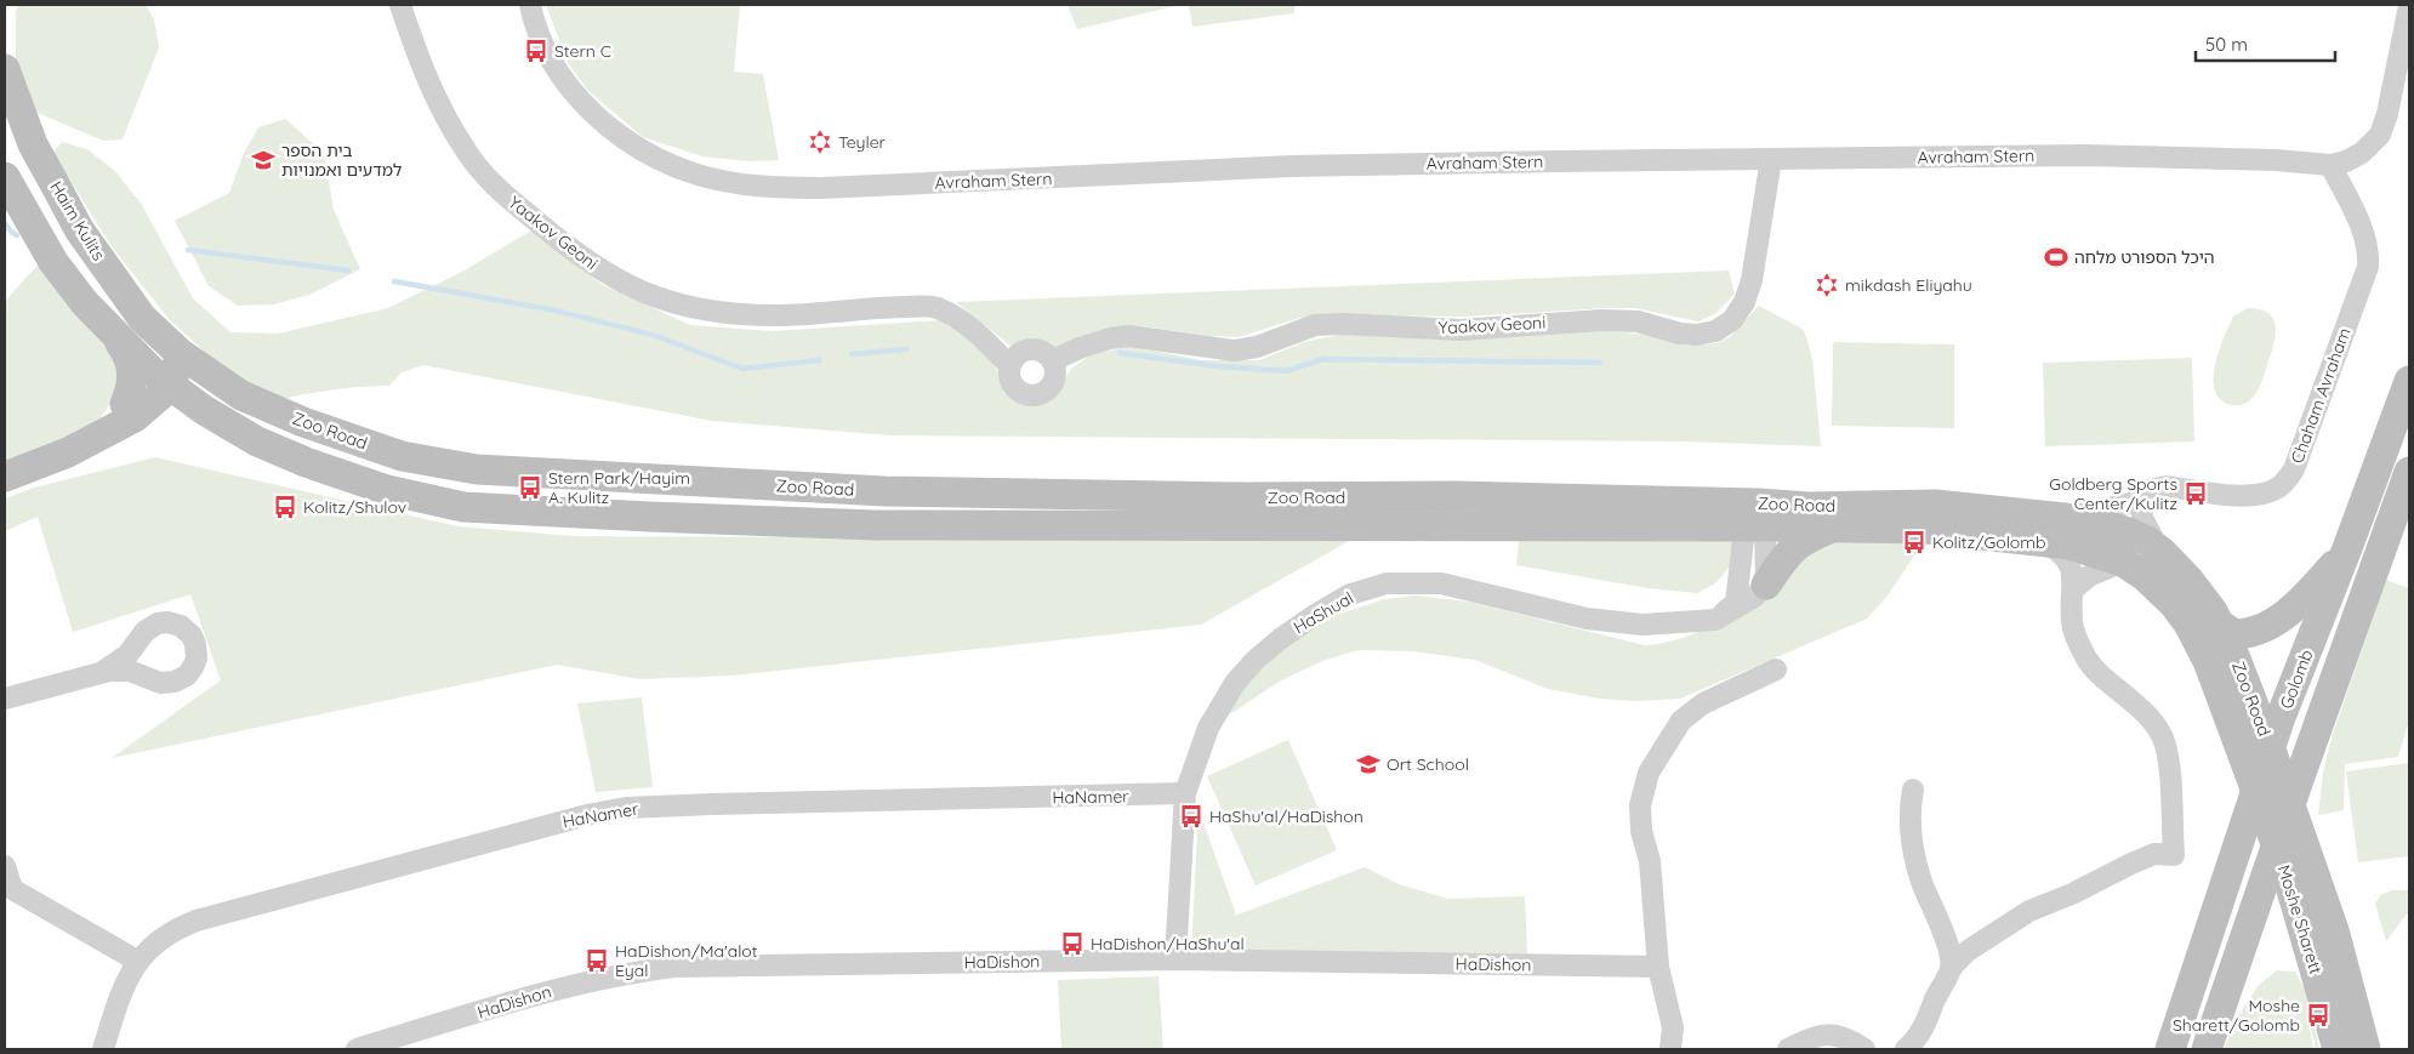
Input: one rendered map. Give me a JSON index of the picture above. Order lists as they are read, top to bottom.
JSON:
{
  "streets": {
    "main road": [
      "Haim Kulits",
      "Zoo Road",
      "Golomb",
      "Moshe Sharett"
    ],
    "street": [
      "Avraham Stern",
      "Yaakov Geoni",
      "Chaham Avraham",
      "HaShual",
      "HaNamer",
      "HaDishon"
    ]
  },
  "crossings": [
    ["Avraham Stern", "Yaakov Geoni"],
    ["Avraham Stern", "Chaham Avraham"],
    ["Haim Kulits", "Zoo Road"],
    ["Chaham Avraham", "Zoo Road"],
    ["Zoo Road", "Golomb"],
    ["Zoo Road", "Moshe Sharett"],
    ["HaShual", "HaNamer"],
    ["HaShual", "HaDishon"],
    ["Golomb", "Moshe Sharett"]
  ],
  "places": {
    "bus stop": [
      "Stern C",
      "Stern Park/Hayim A. Kulitz",
      "Goldberg Sports Center/Kulitz",
      "Kolitz/Shulov",
      "Kolitz/Golomb",
      "HaShu'al/HaDishon",
      "HaDishon/HaShu'al",
      "HaDishon/Ma'alot Eyal",
      "Moshe Sharett/Golomb"
    ],
    "synagogue": ["Teyler", "mikdash Eliyahu"],
    "school or university": ["בית הספר למדעים ואמנויות", "Ort School"],
    "sports": ["היכל הספורט מלחה"]
  },
  "scale_bar": "50 m"
}
